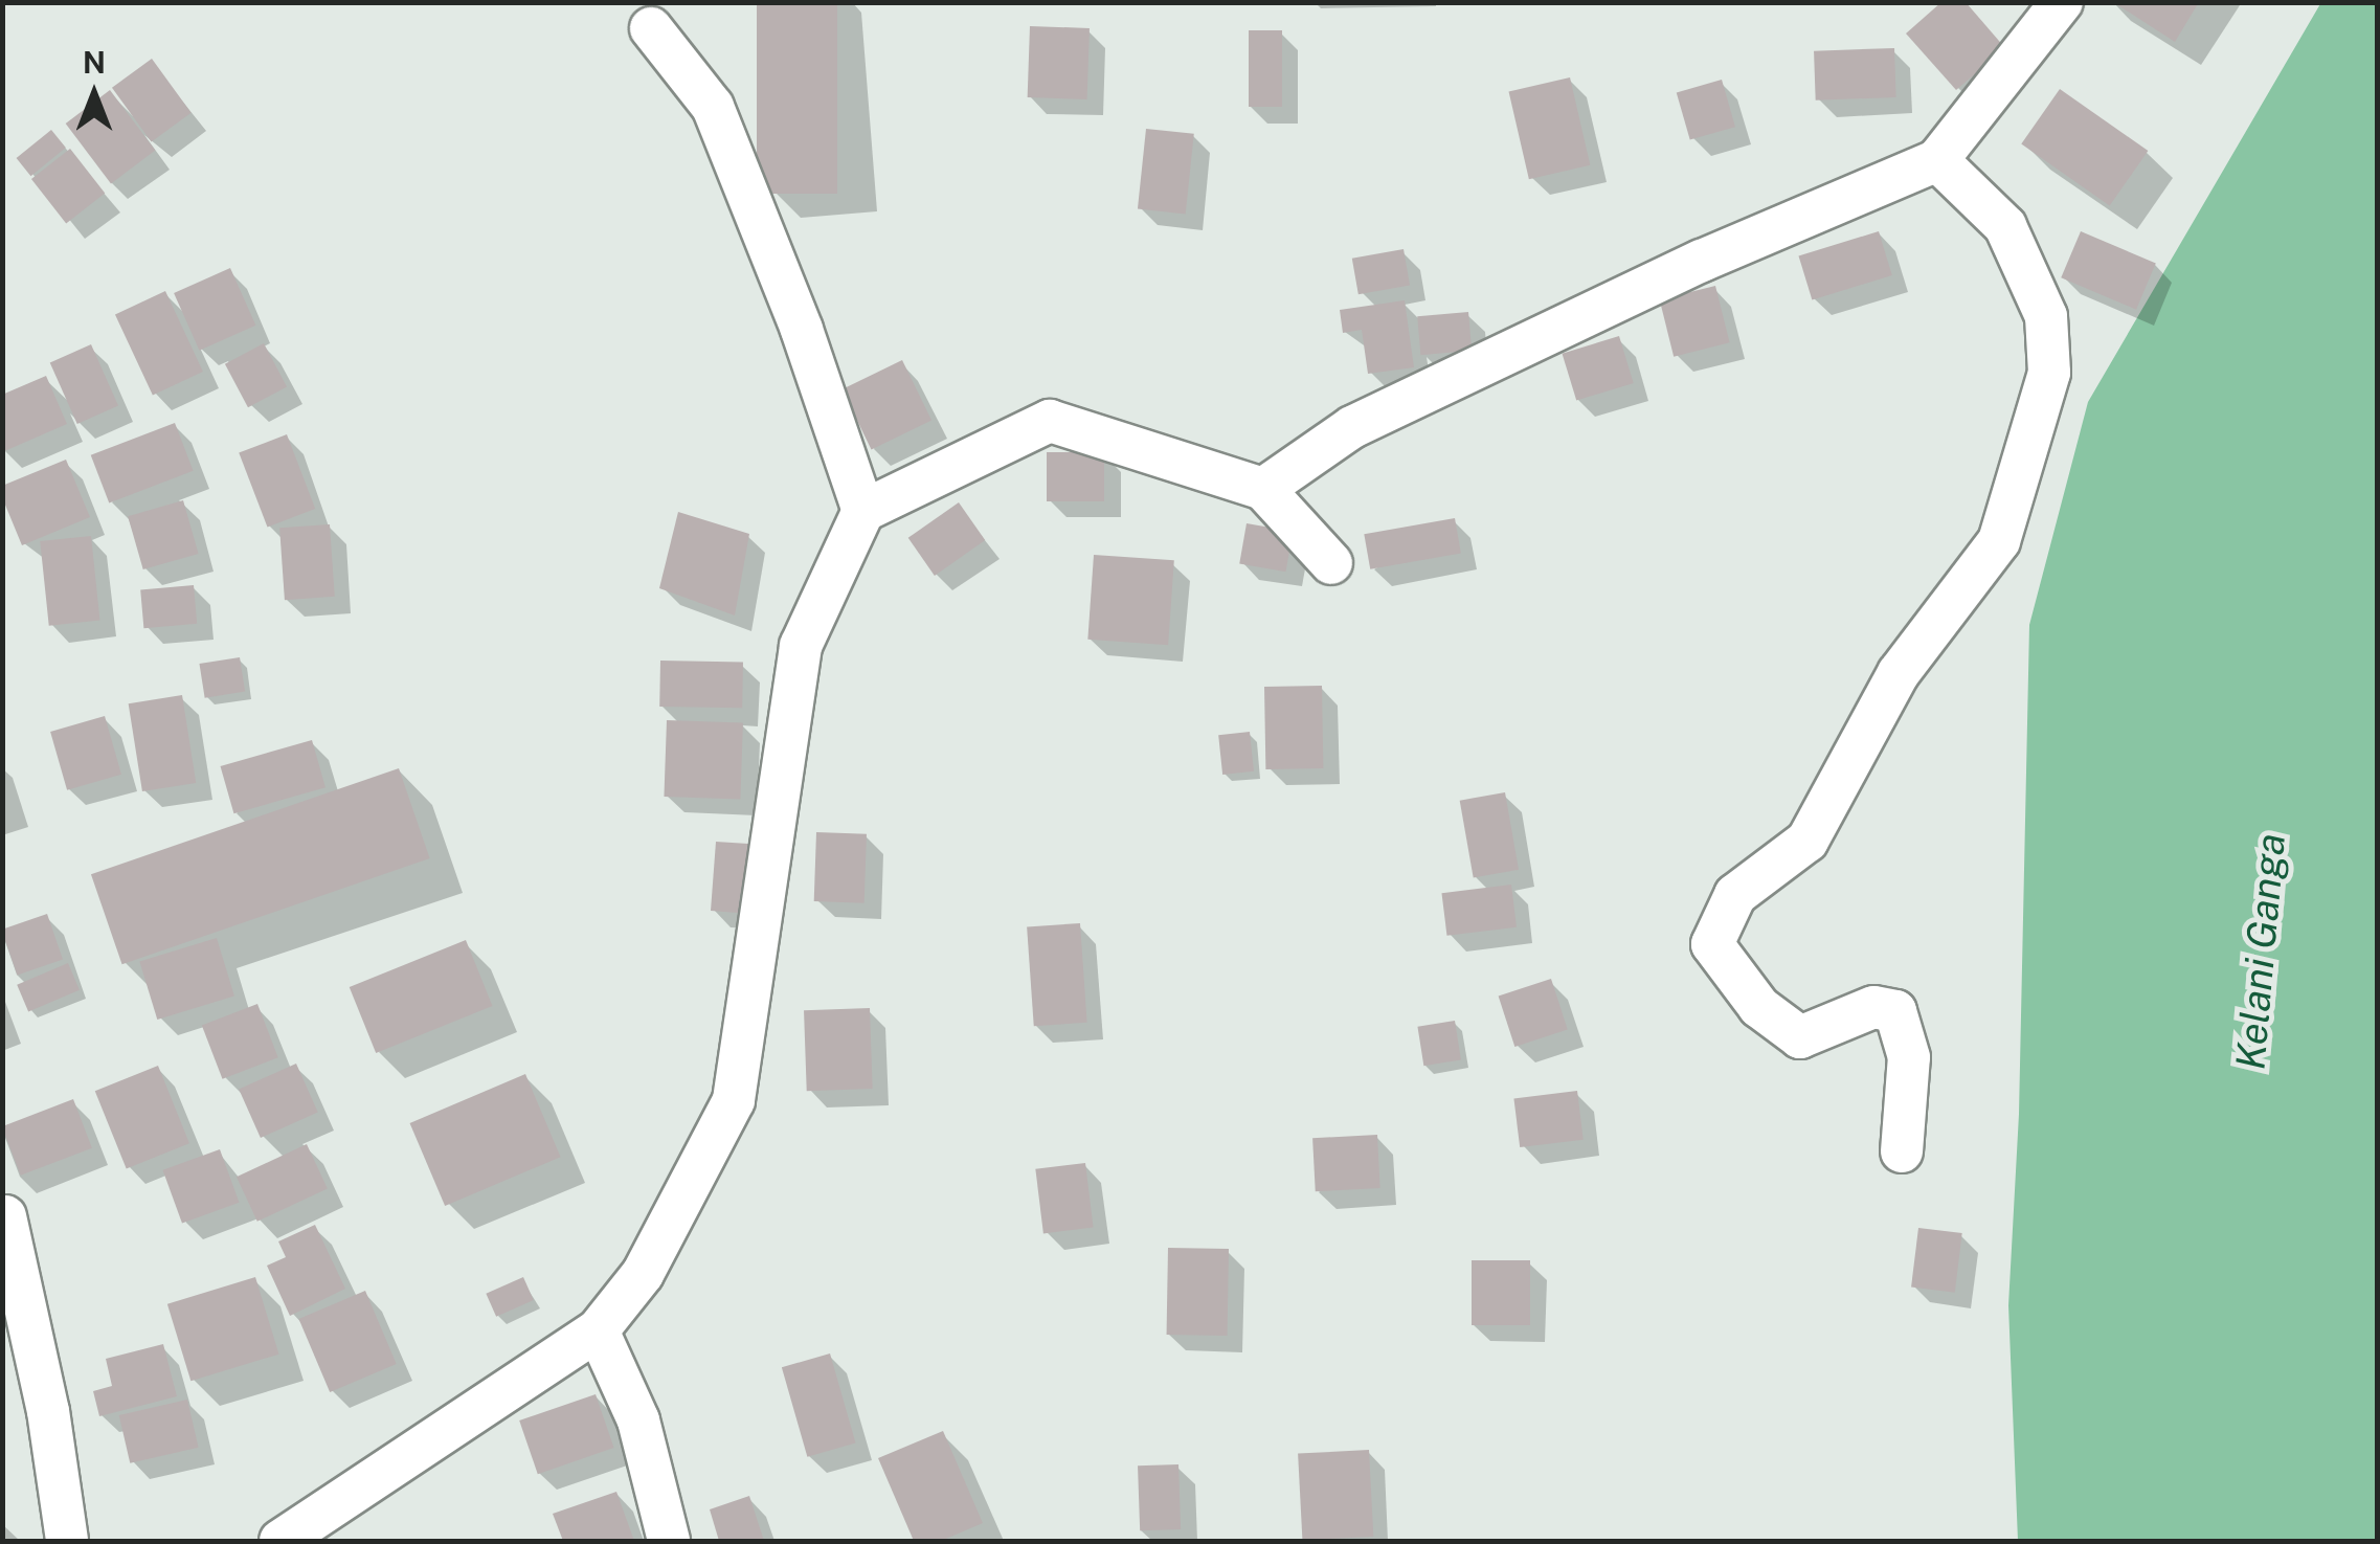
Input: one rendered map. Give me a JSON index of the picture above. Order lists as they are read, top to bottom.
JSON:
{
  "water": ["Kelani Ganga"],
  "north": "top"
}
